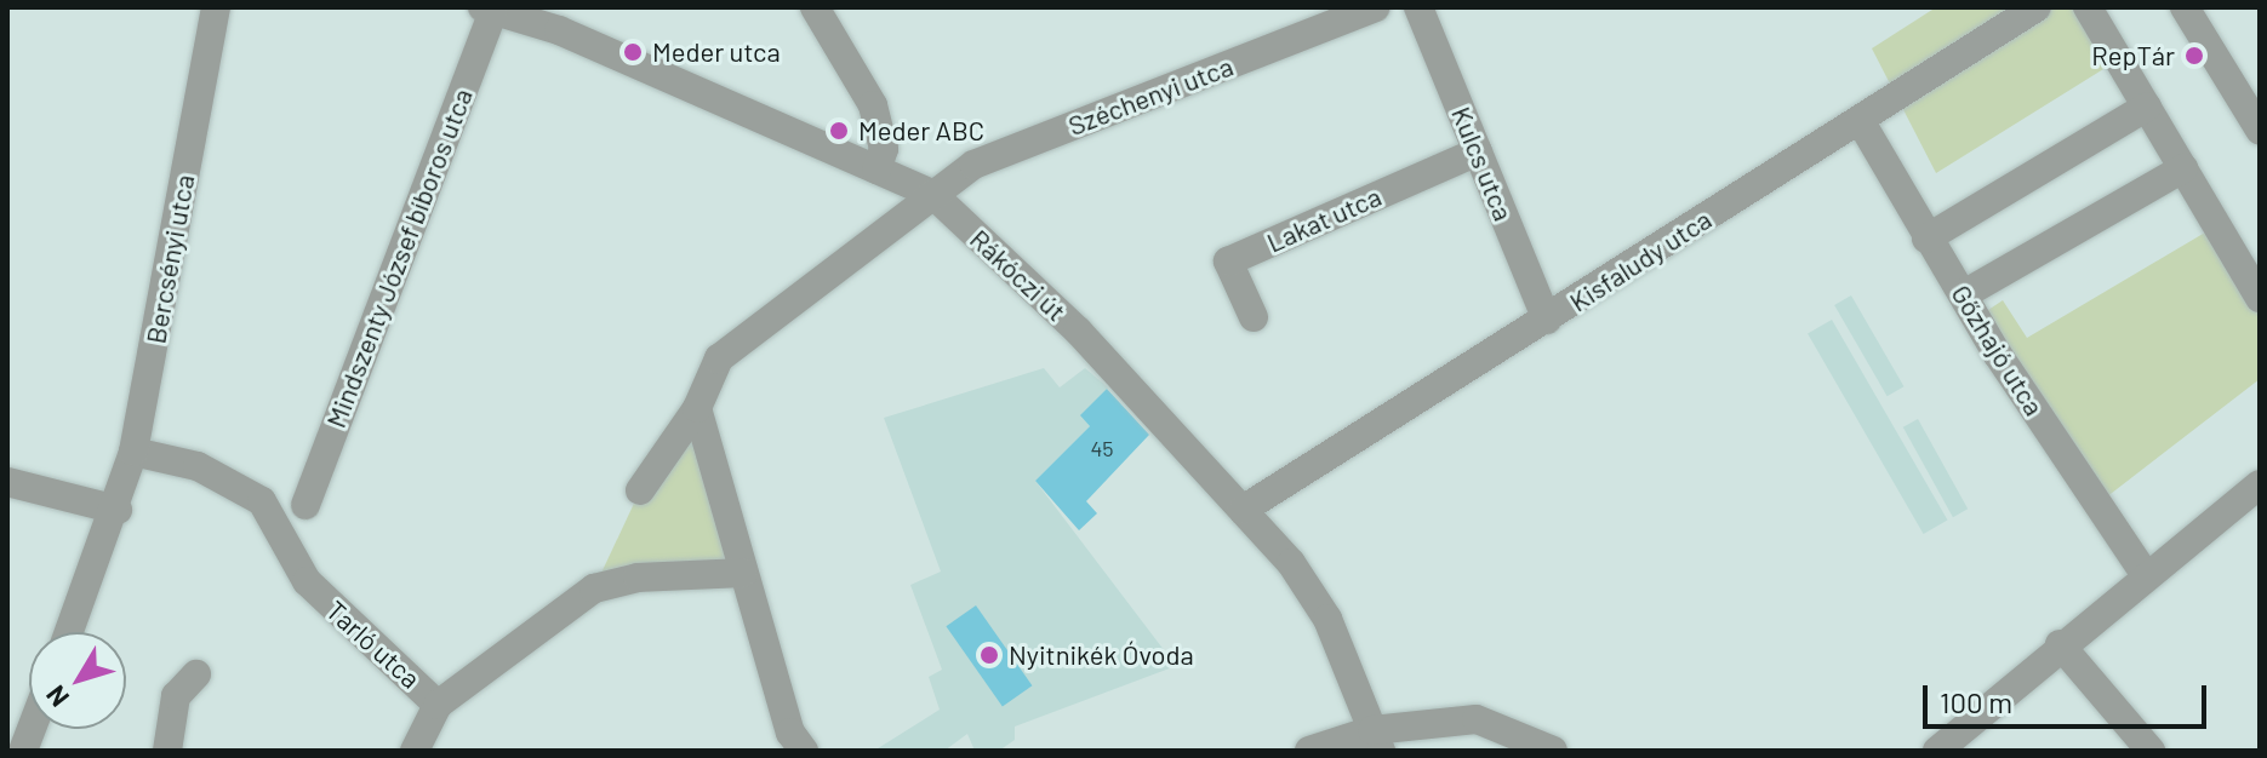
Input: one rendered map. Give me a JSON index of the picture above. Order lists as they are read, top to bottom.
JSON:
{
  "streets": {
    "street": [
      "Széchenyi utca",
      "Kulcs utca",
      "Lakat utca",
      "Mindszenty József bíboros utca",
      "Bercsényi utca",
      "Kisfaludy utca",
      "Rákóczi út",
      "Gőzhajó utca",
      "Tarló utca"
    ]
  },
  "crossings": [
    ["Széchenyi utca", "Rákóczi út"],
    ["Kulcs utca", "Lakat utca"],
    ["Kulcs utca", "Kisfaludy utca"],
    ["Mindszenty József bíboros utca", "Rákóczi út"],
    ["Bercsényi utca", "Tarló utca"],
    ["Kisfaludy utca", "Rákóczi út"],
    ["Kisfaludy utca", "Gőzhajó utca"]
  ],
  "places": [
    "Meder utca",
    "RepTár",
    "Meder ABC",
    "Nyitnikék Óvoda"
  ],
  "house_numbers": ["45"],
  "scale_bar": "100 m",
  "north": "bottom left"
}
